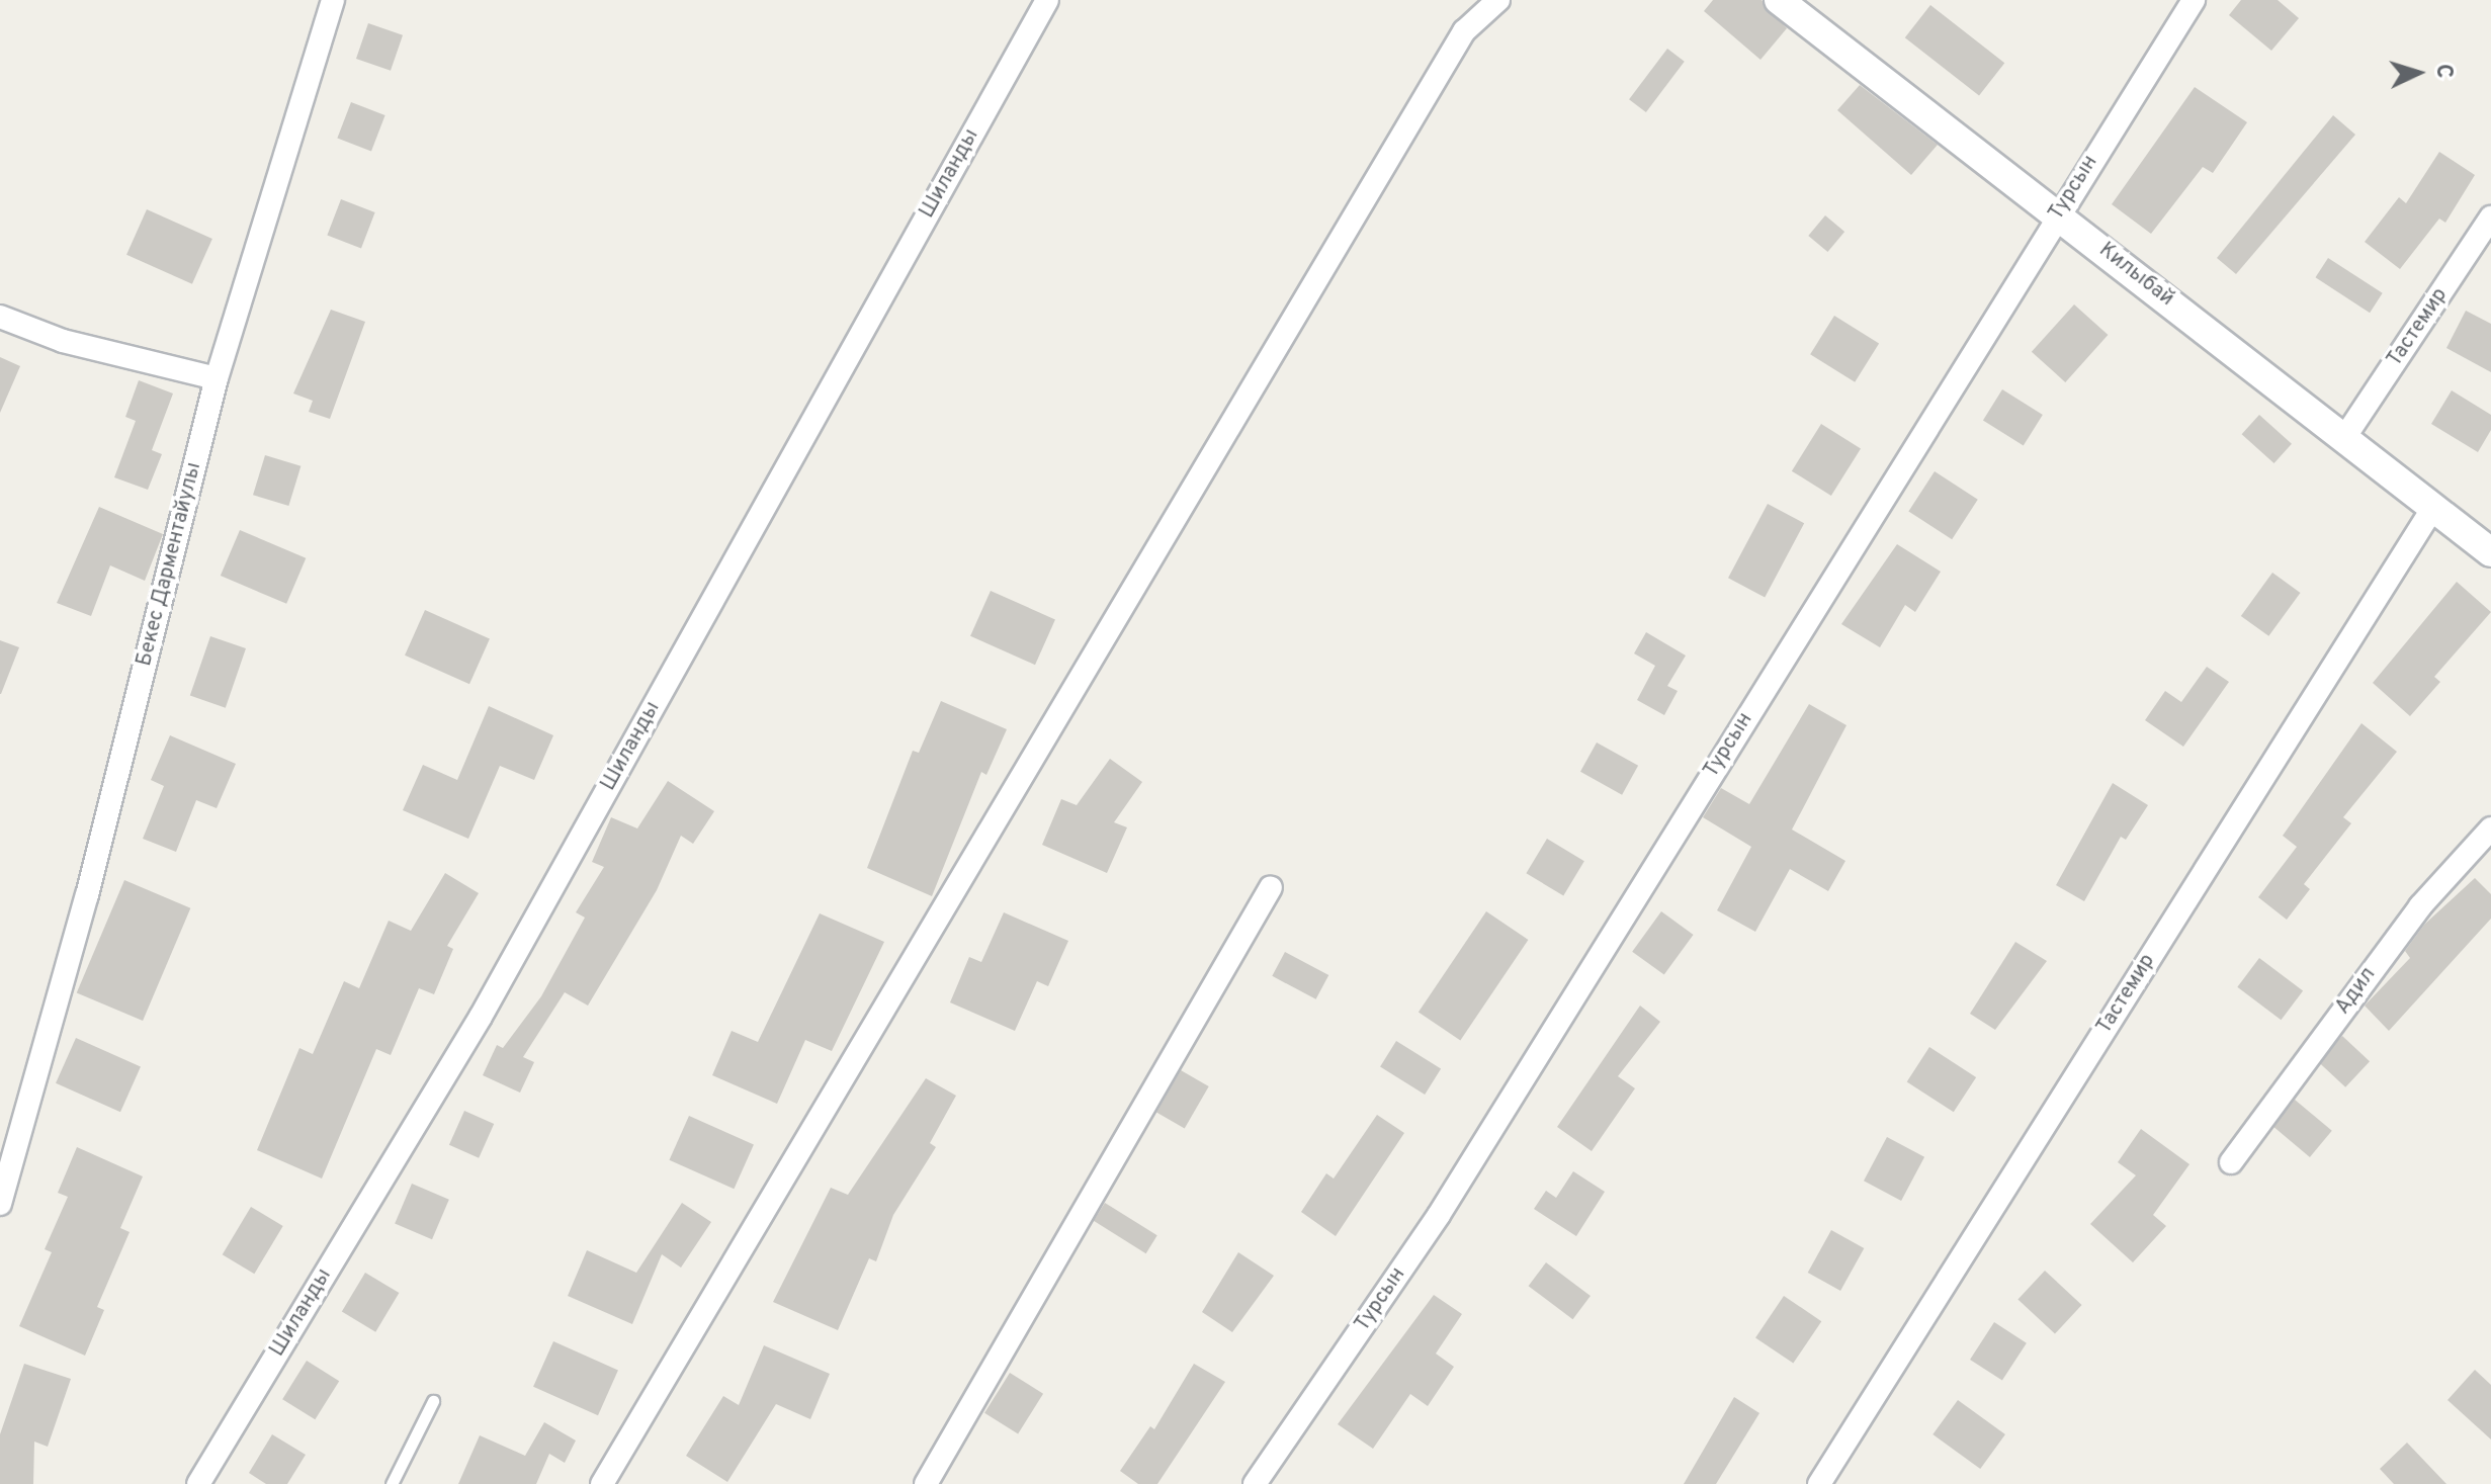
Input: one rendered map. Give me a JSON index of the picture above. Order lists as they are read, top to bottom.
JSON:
{
  "streets": {
    "street": [
      "Шиланды",
      "Турсын",
      "Килыбай",
      "Тастемир",
      "Бекес Дарментайулы",
      "Адил"
    ]
  },
  "crossings": [
    ["Турсын", "Килыбай"],
    ["Килыбай", "Тастемир"]
  ],
  "north": "right"
}
